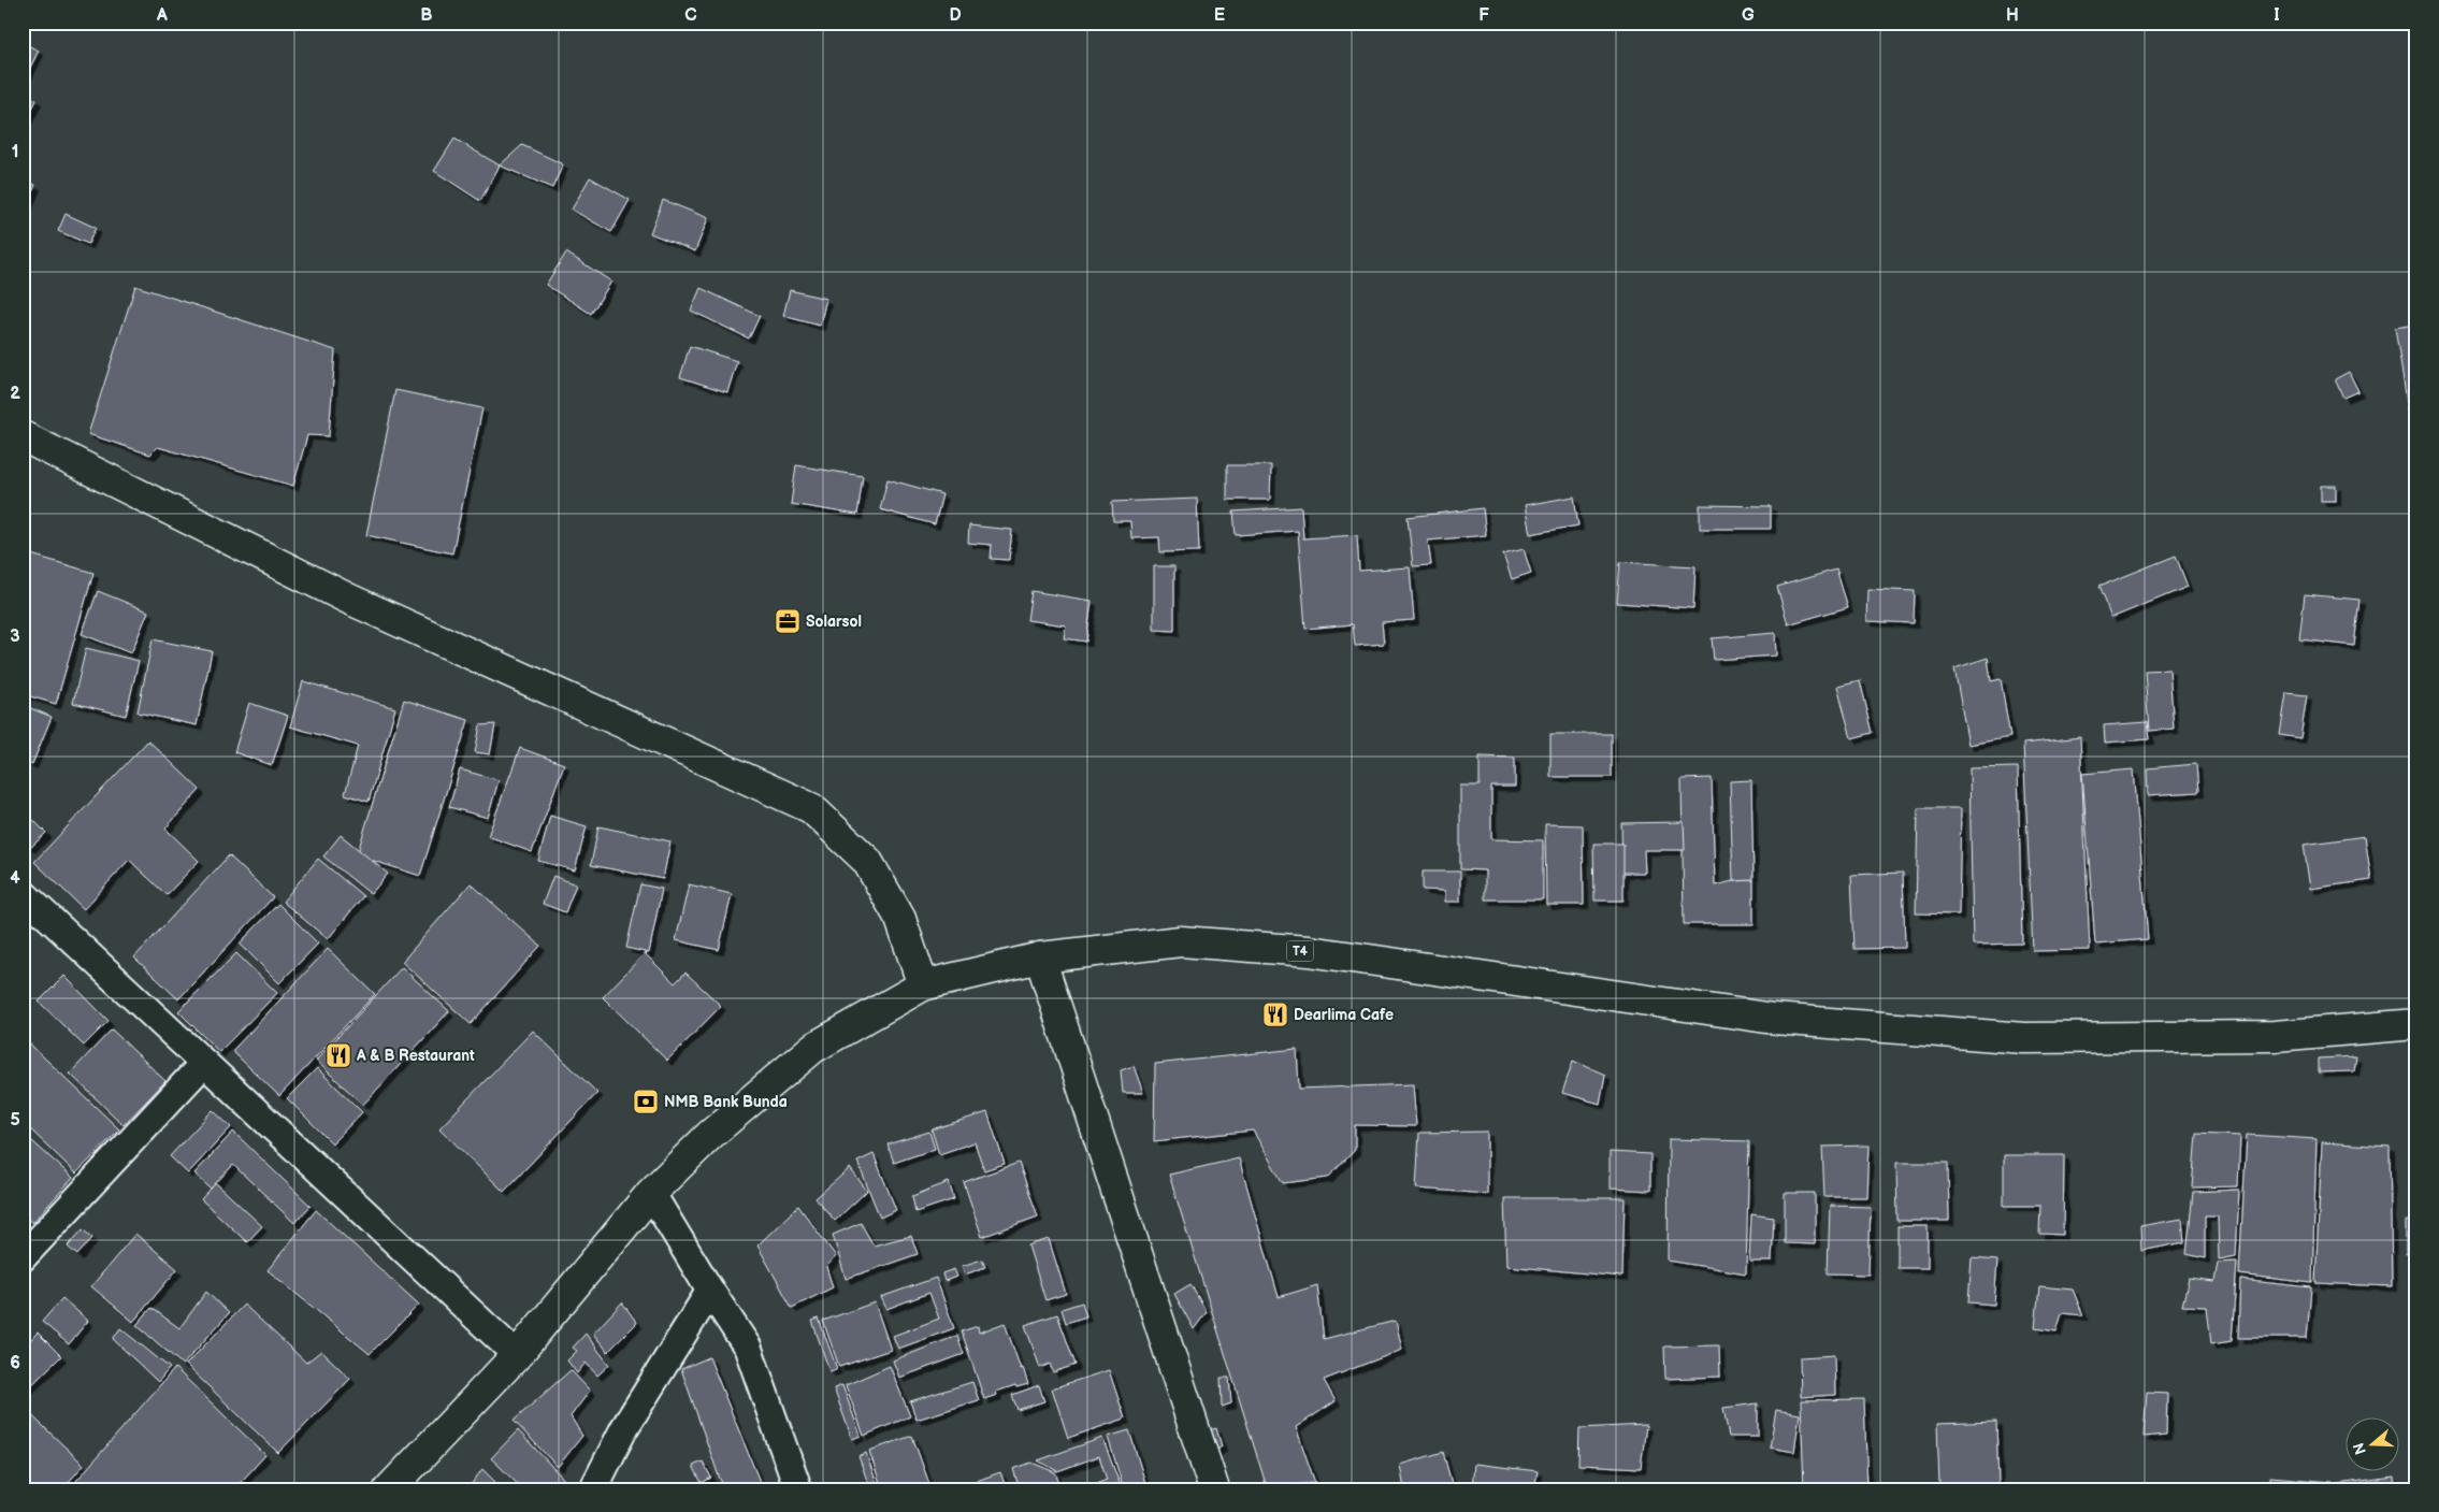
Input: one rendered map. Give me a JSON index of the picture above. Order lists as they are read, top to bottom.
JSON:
{
  "streets": {
    "main road": ["T4"]
  },
  "places": {
    "office": ["Solarsol"],
    "restaurant": ["Dearlima Cafe", "A & B Restaurant"],
    "bank": ["NMB Bank Bunda"]
  },
  "north": "left",
  "grid": {
    "columns": [
      "A",
      "B",
      "C",
      "D",
      "E",
      "F",
      "G",
      "H",
      "I"
    ],
    "rows": [
      "1",
      "2",
      "3",
      "4",
      "5",
      "6"
    ]
  }
}
